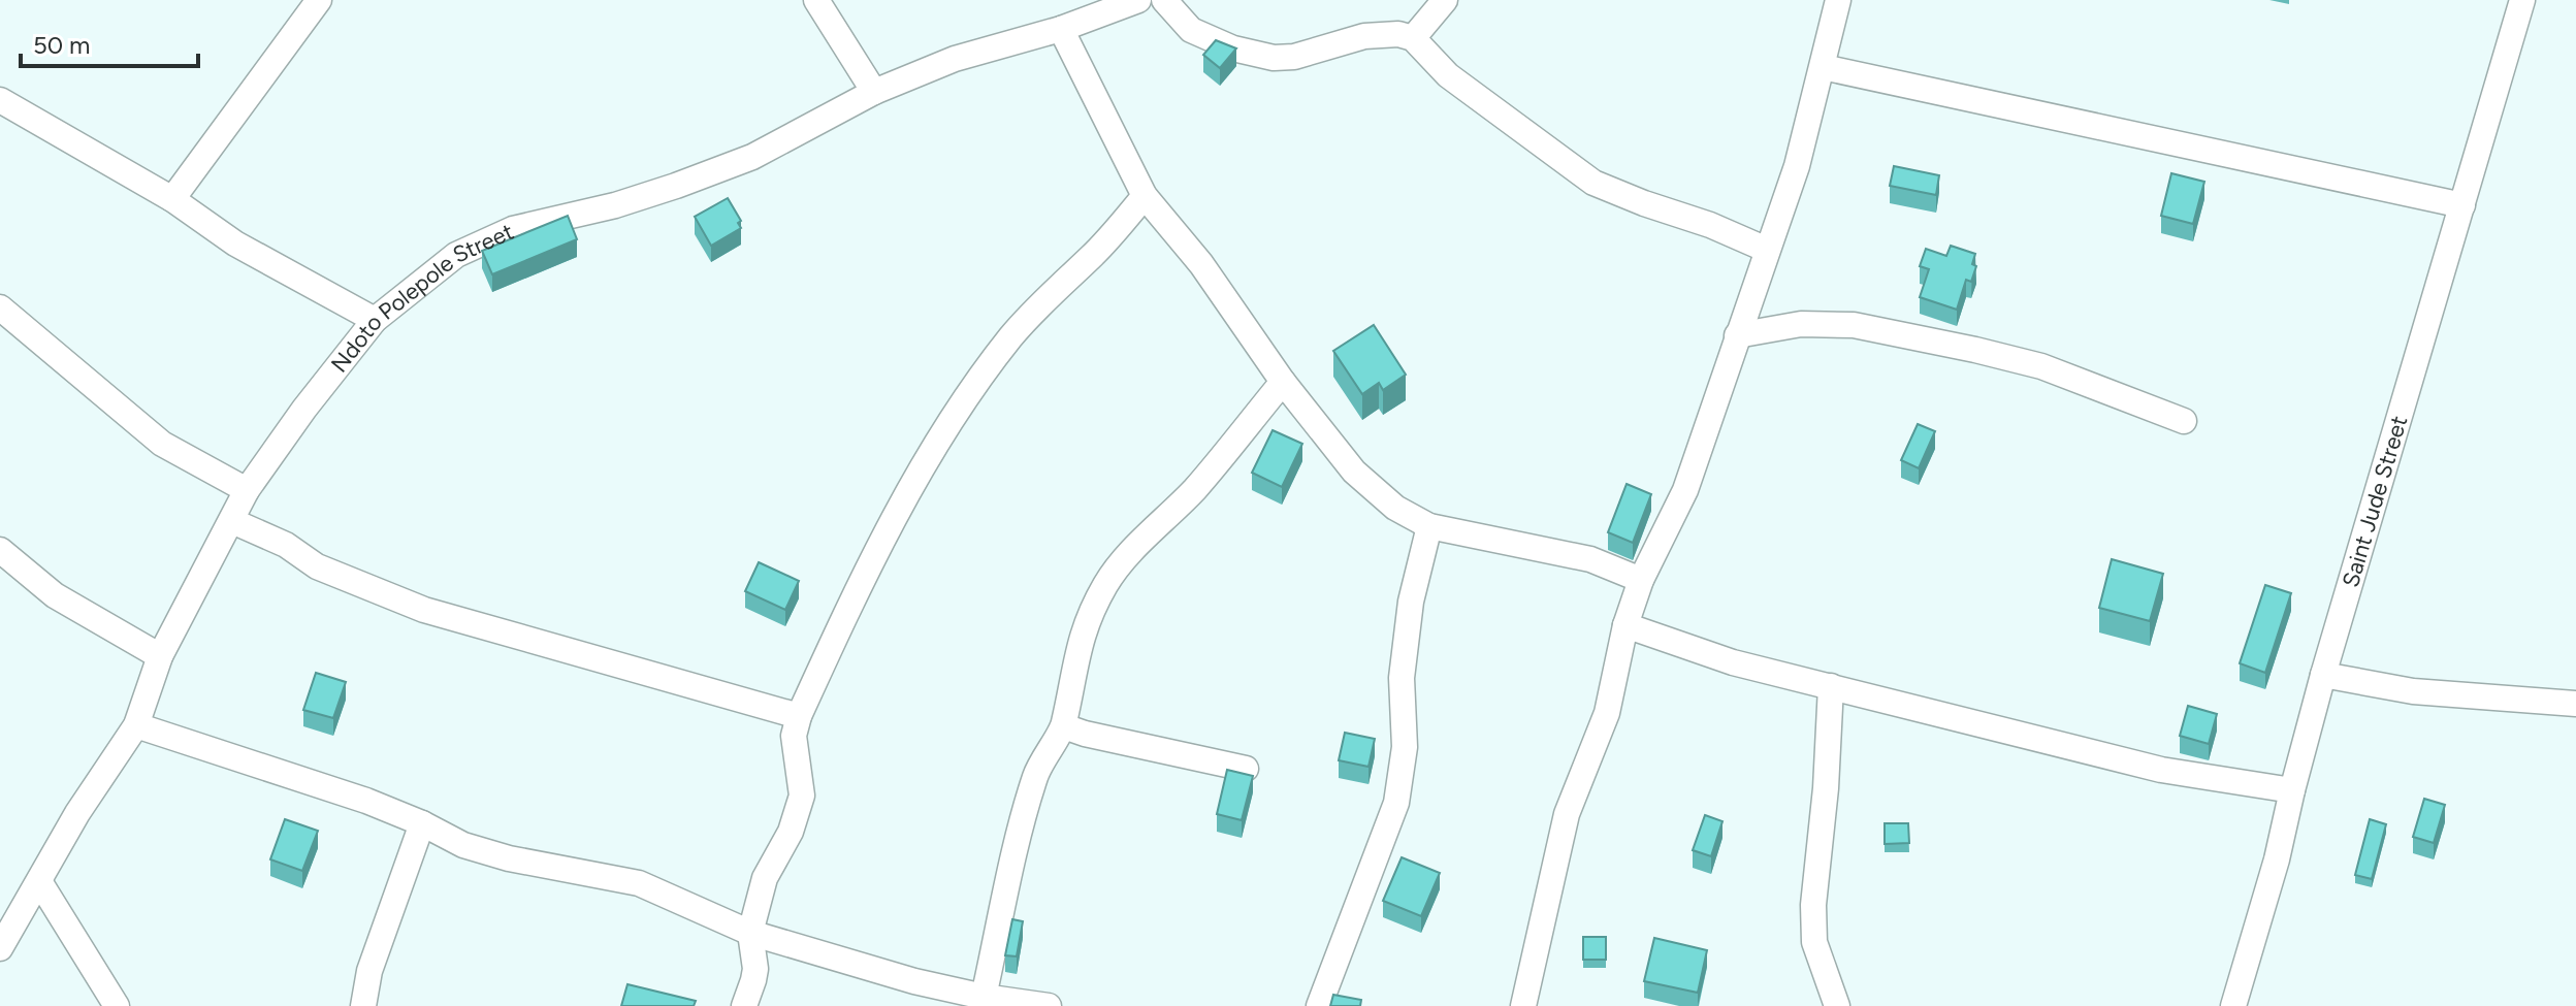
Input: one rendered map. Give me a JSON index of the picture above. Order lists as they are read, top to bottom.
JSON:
{
  "streets": {
    "street": ["Ndoto Polepole Street", "Saint Jude Street"]
  },
  "scale_bar": "50 m"
}
